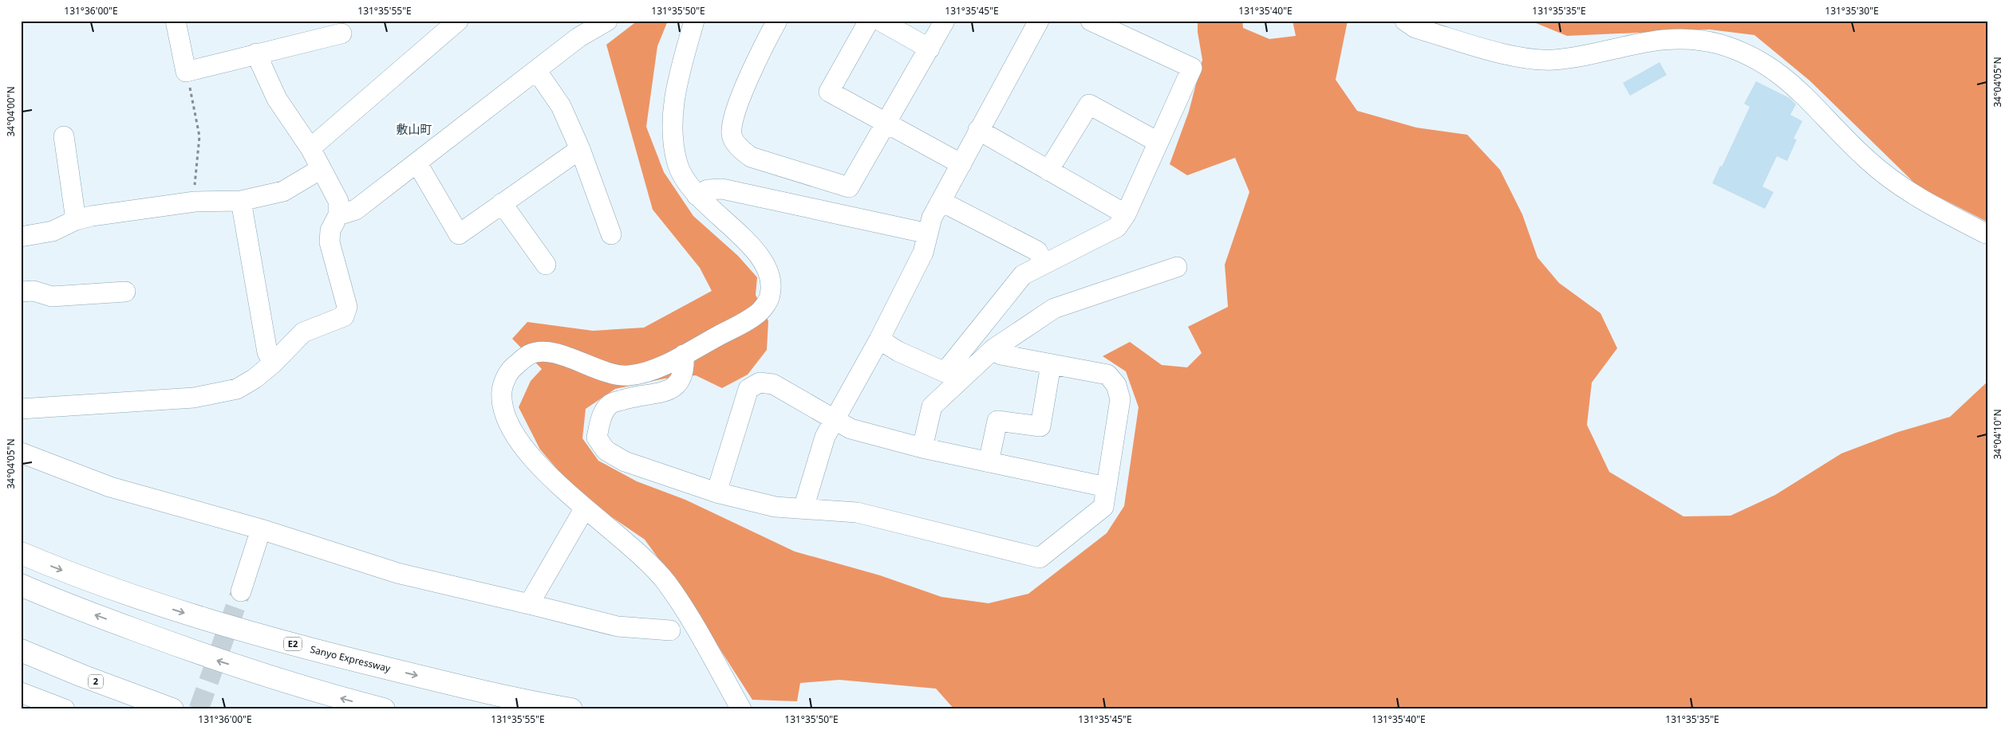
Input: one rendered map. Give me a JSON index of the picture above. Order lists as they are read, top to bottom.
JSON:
{
  "streets": {
    "highway": ["E2", "Sanyo Expressway", "2"]
  },
  "districts": ["敷山町"],
  "coordinates": [
    "131°36'00\"E",
    "131°35'55\"E",
    "131°35'50\"E",
    "131°35'45\"E",
    "131°35'40\"E",
    "131°35'35\"E",
    "131°35'30\"E",
    "34°04'05\"N",
    "34°04'00\"N",
    "34°04'10\"N"
  ]
}
